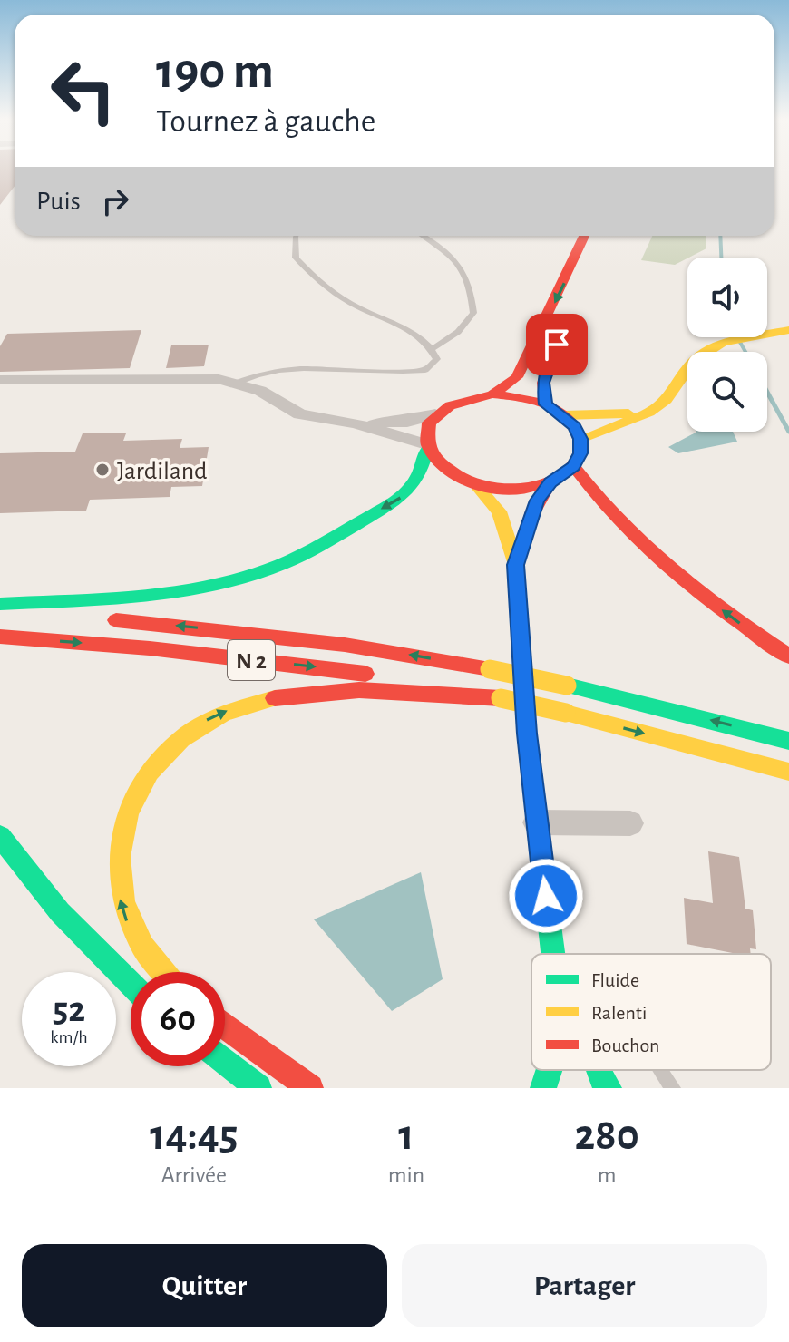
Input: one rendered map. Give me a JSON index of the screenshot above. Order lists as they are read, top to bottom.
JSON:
{
  "streets": {
    "main road": ["N 2"]
  },
  "places": ["Jardiland"],
  "legend": ["Fluide", "Ralenti", "Bouchon"],
  "page": {
    "turn": ["190 m", "Tournez à gauche"],
    "then": "Puis",
    "speed": "52 km/h",
    "limit": "60",
    "eta": [
      "14:45",
      "Arrivée",
      "1",
      "min",
      "280",
      "m"
    ],
    "buttons": ["Quitter", "Partager"]
  }
}
